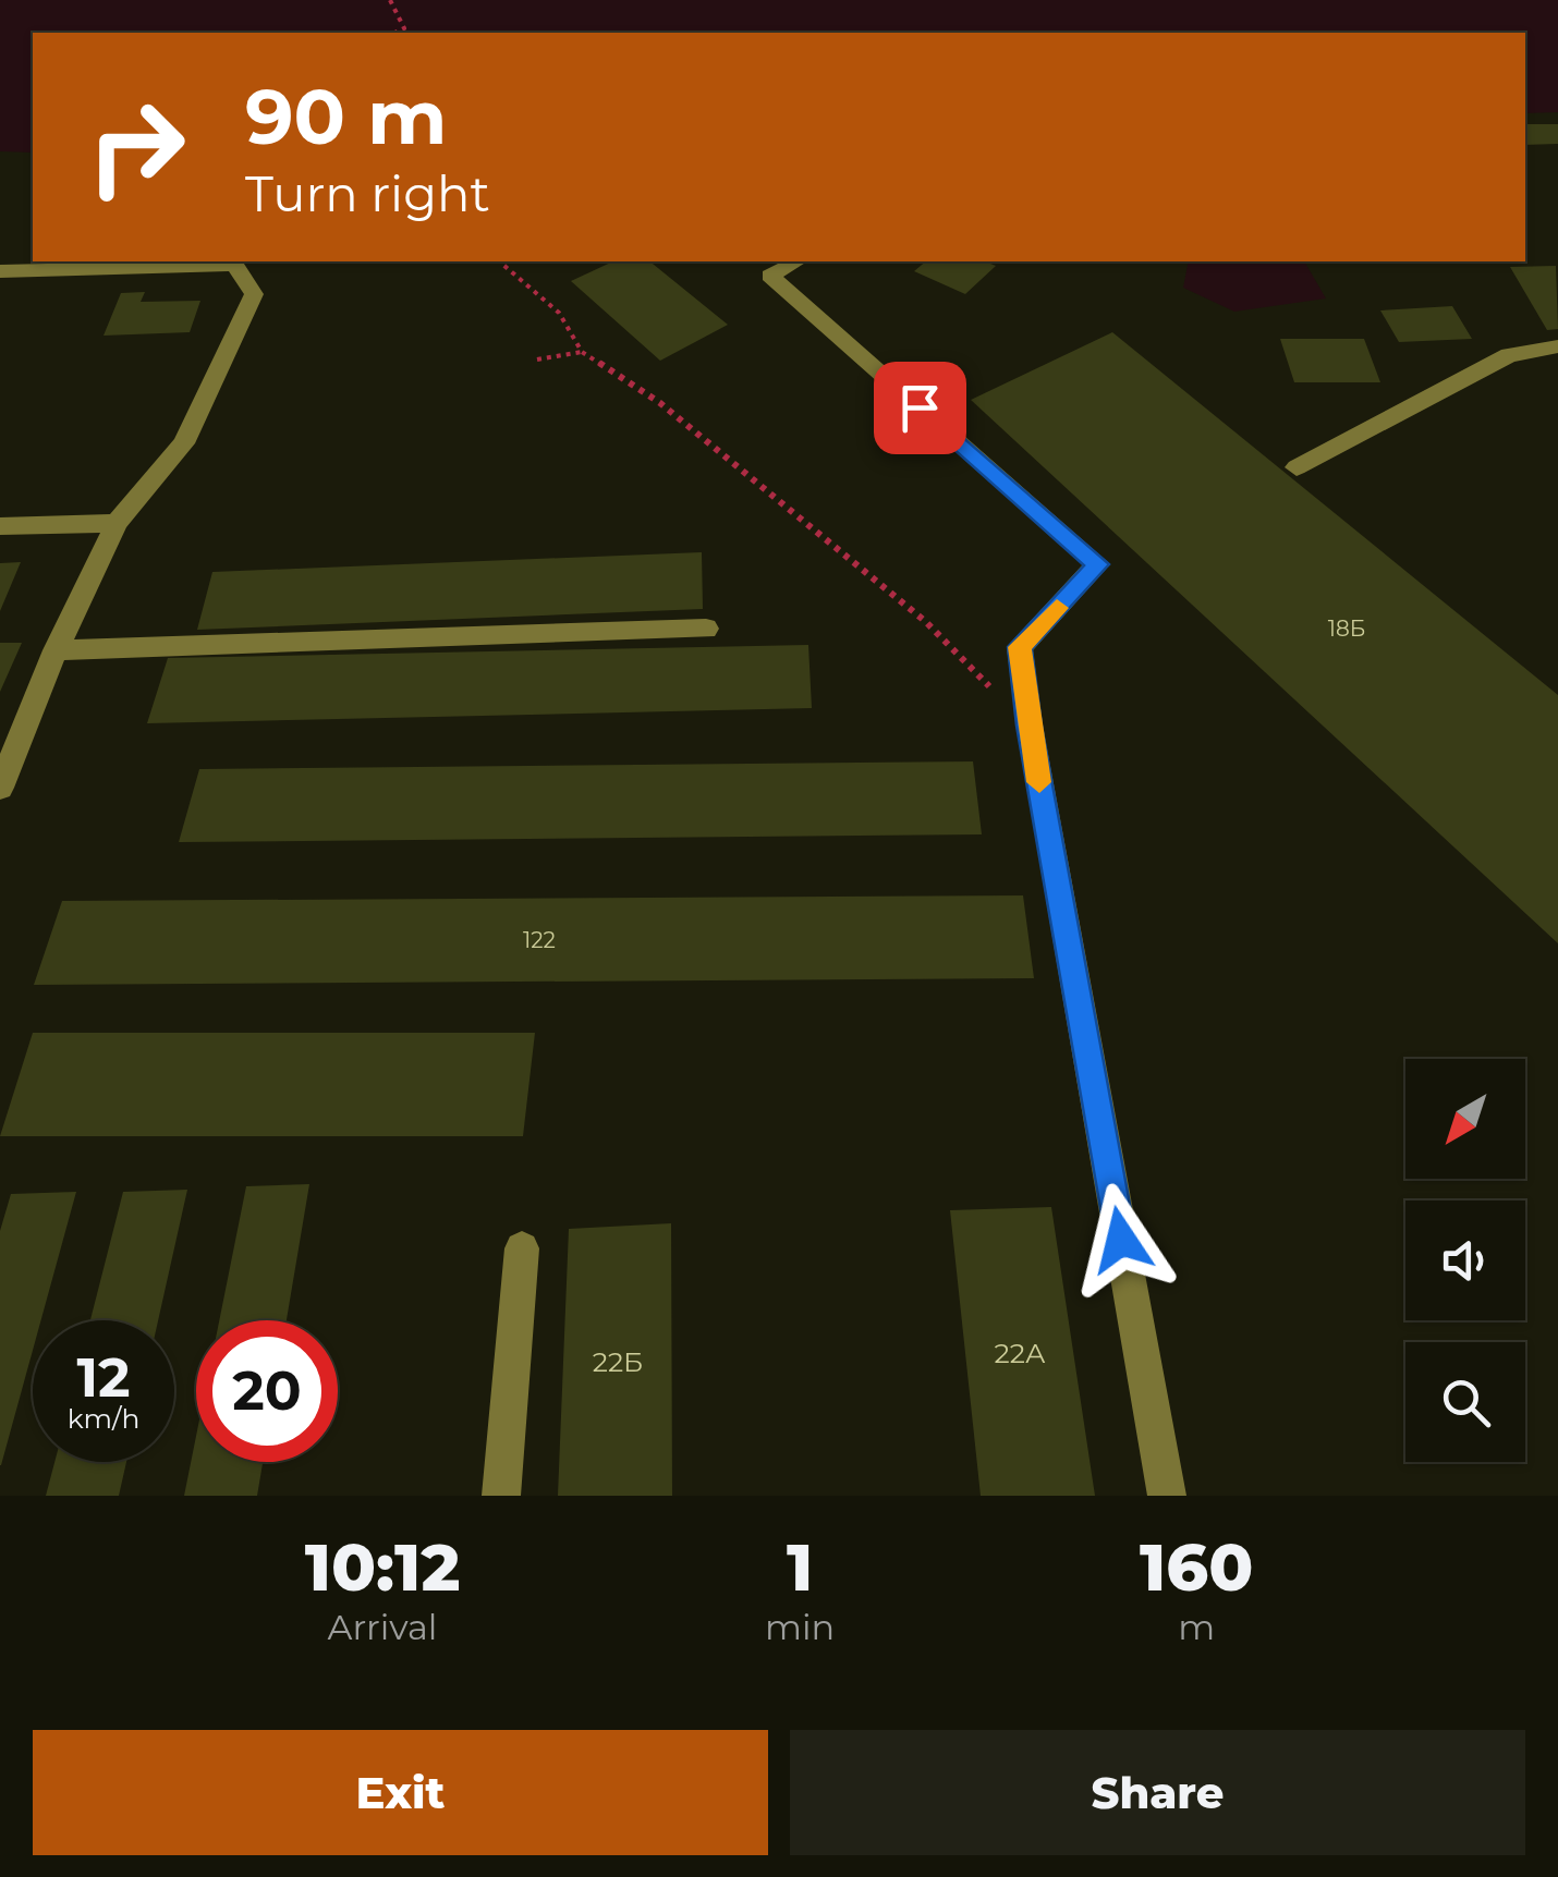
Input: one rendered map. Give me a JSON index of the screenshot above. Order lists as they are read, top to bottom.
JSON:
{
  "house_numbers": [
    "18Б",
    "122",
    "22А",
    "22Б"
  ],
  "north": "bottom left",
  "page": {
    "turn": ["90 m", "Turn right"],
    "speed": "12 km/h",
    "limit": "20",
    "eta": [
      "10:12",
      "Arrival",
      "1",
      "min",
      "160",
      "m"
    ],
    "buttons": ["Exit", "Share"]
  }
}
